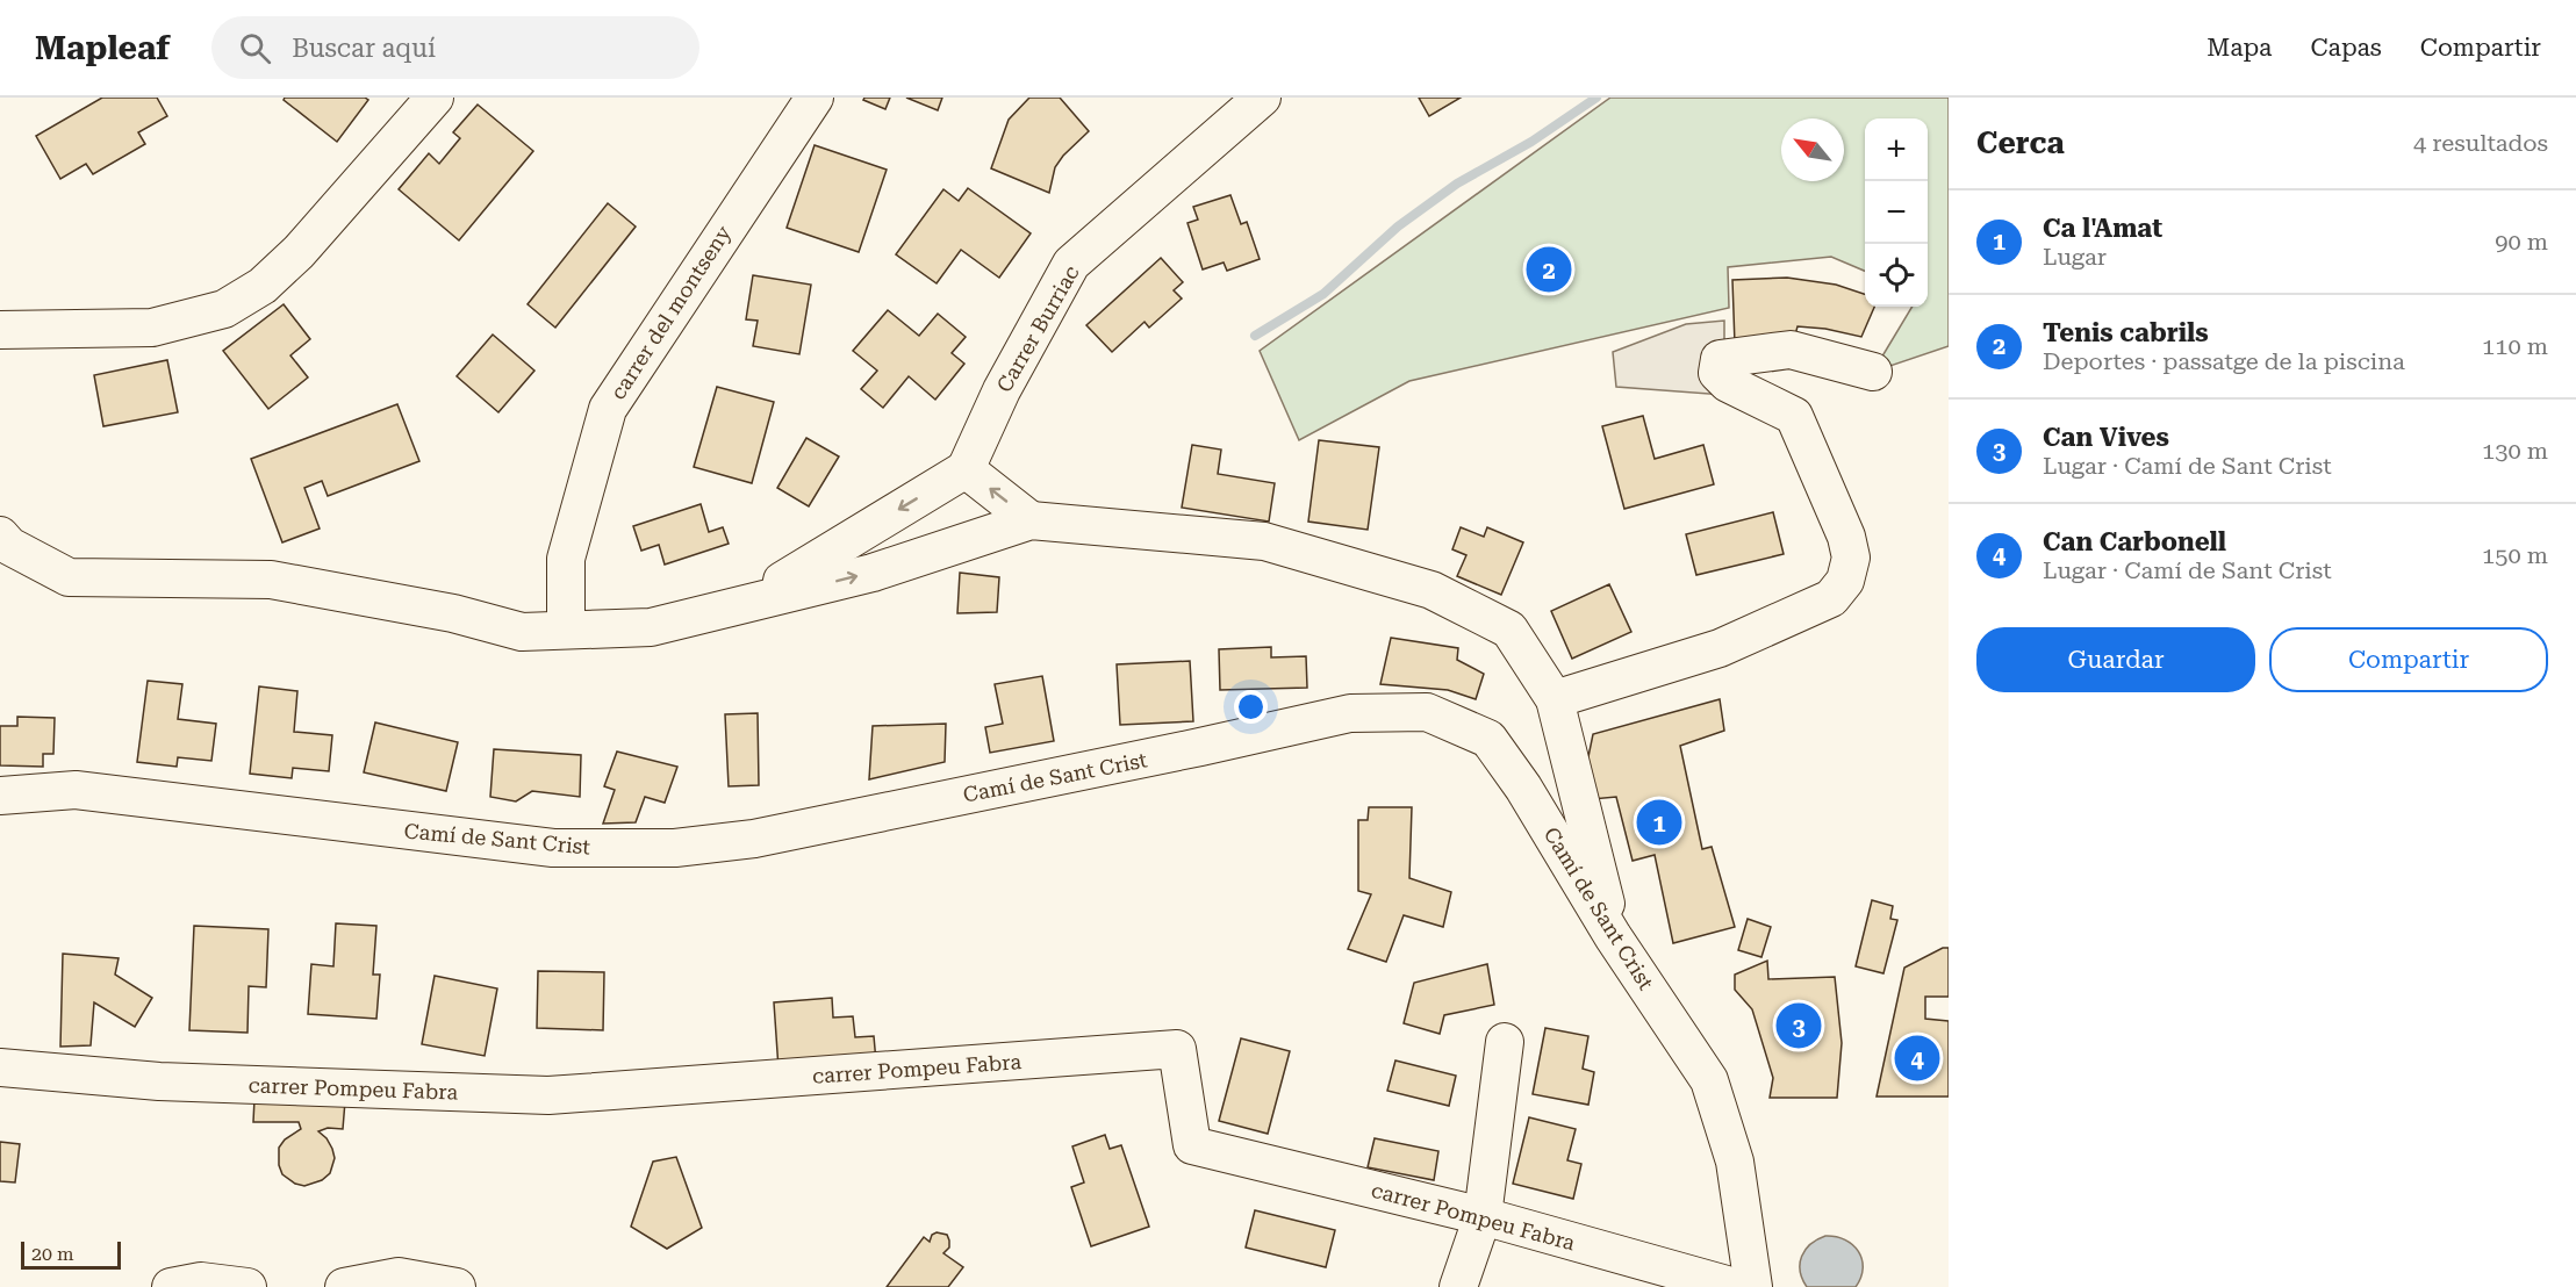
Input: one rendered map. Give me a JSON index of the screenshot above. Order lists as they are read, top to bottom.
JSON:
{
  "streets": {
    "street": [
      "carrer del montseny",
      "Carrer Burriac",
      "Camí de Sant Crist",
      "carrer Pompeu Fabra"
    ]
  },
  "scale_bar": "20 m",
  "north": "top left",
  "page": {
    "header": "Mapleaf",
    "search": "Buscar aquí",
    "nav": ["Mapa", "Capas", "Compartir"],
    "heading": ["Cerca", "4 resultados"],
    "map_buttons": ["+", "−"],
    "list": [
      {
        "mark": "1",
        "name": "Ca l'Amat",
        "note": "Lugar",
        "value": "90 m"
      },
      {
        "mark": "2",
        "name": "Tenis cabrils",
        "note": "Deportes · passatge de la piscina",
        "value": "110 m"
      },
      {
        "mark": "3",
        "name": "Can Vives",
        "note": "Lugar · Camí de Sant Crist",
        "value": "130 m"
      },
      {
        "mark": "4",
        "name": "Can Carbonell",
        "note": "Lugar · Camí de Sant Crist",
        "value": "150 m"
      }
    ],
    "pins": [
      "2",
      "1",
      "3",
      "4"
    ],
    "buttons": ["Guardar", "Compartir"],
    "scale": "20 m"
  }
}
